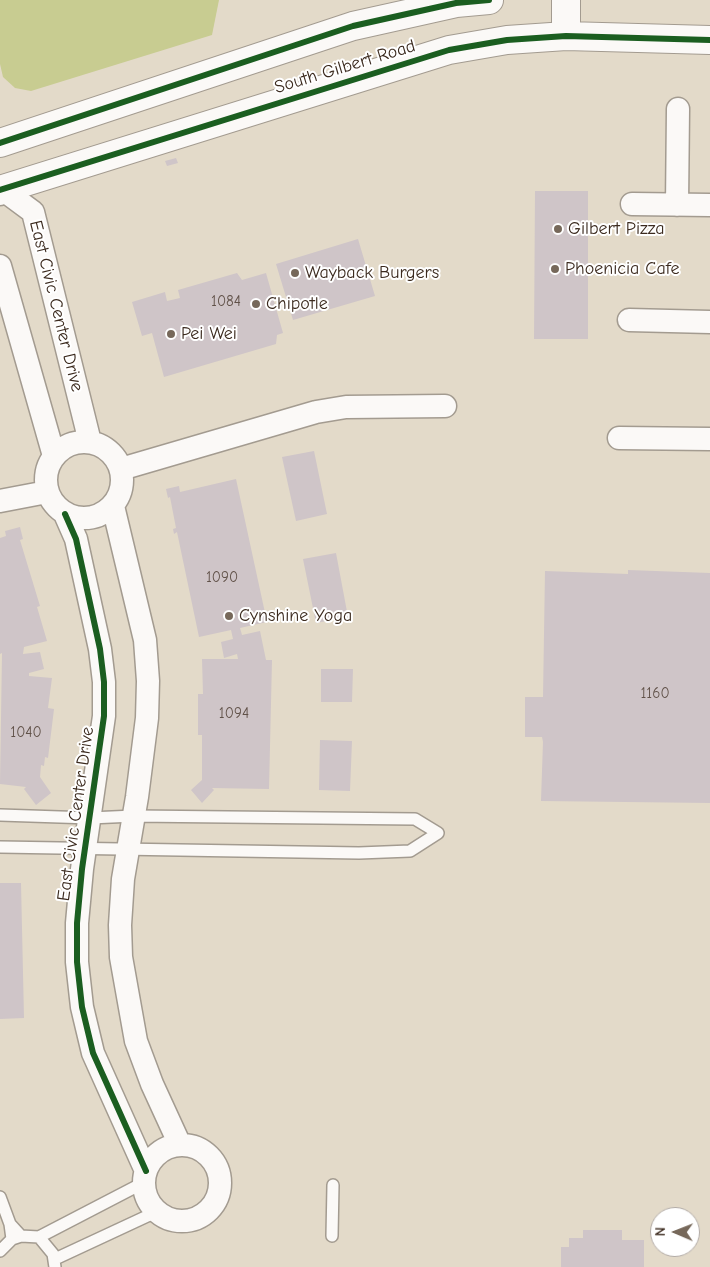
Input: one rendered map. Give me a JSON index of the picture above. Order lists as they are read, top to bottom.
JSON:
{
  "streets": {
    "main road": ["South Gilbert Road"],
    "street": ["East Civic Center Drive"]
  },
  "crossings": [
    ["South Gilbert Road", "East Civic Center Drive"]
  ],
  "places": [
    "Gilbert Pizza",
    "Phoenicia Cafe",
    "Wayback Burgers",
    "Chipotle",
    "Pei Wei",
    "Cynshine Yoga"
  ],
  "house_numbers": [
    "1084",
    "1090",
    "1160",
    "1094",
    "1040"
  ],
  "north": "left"
}
